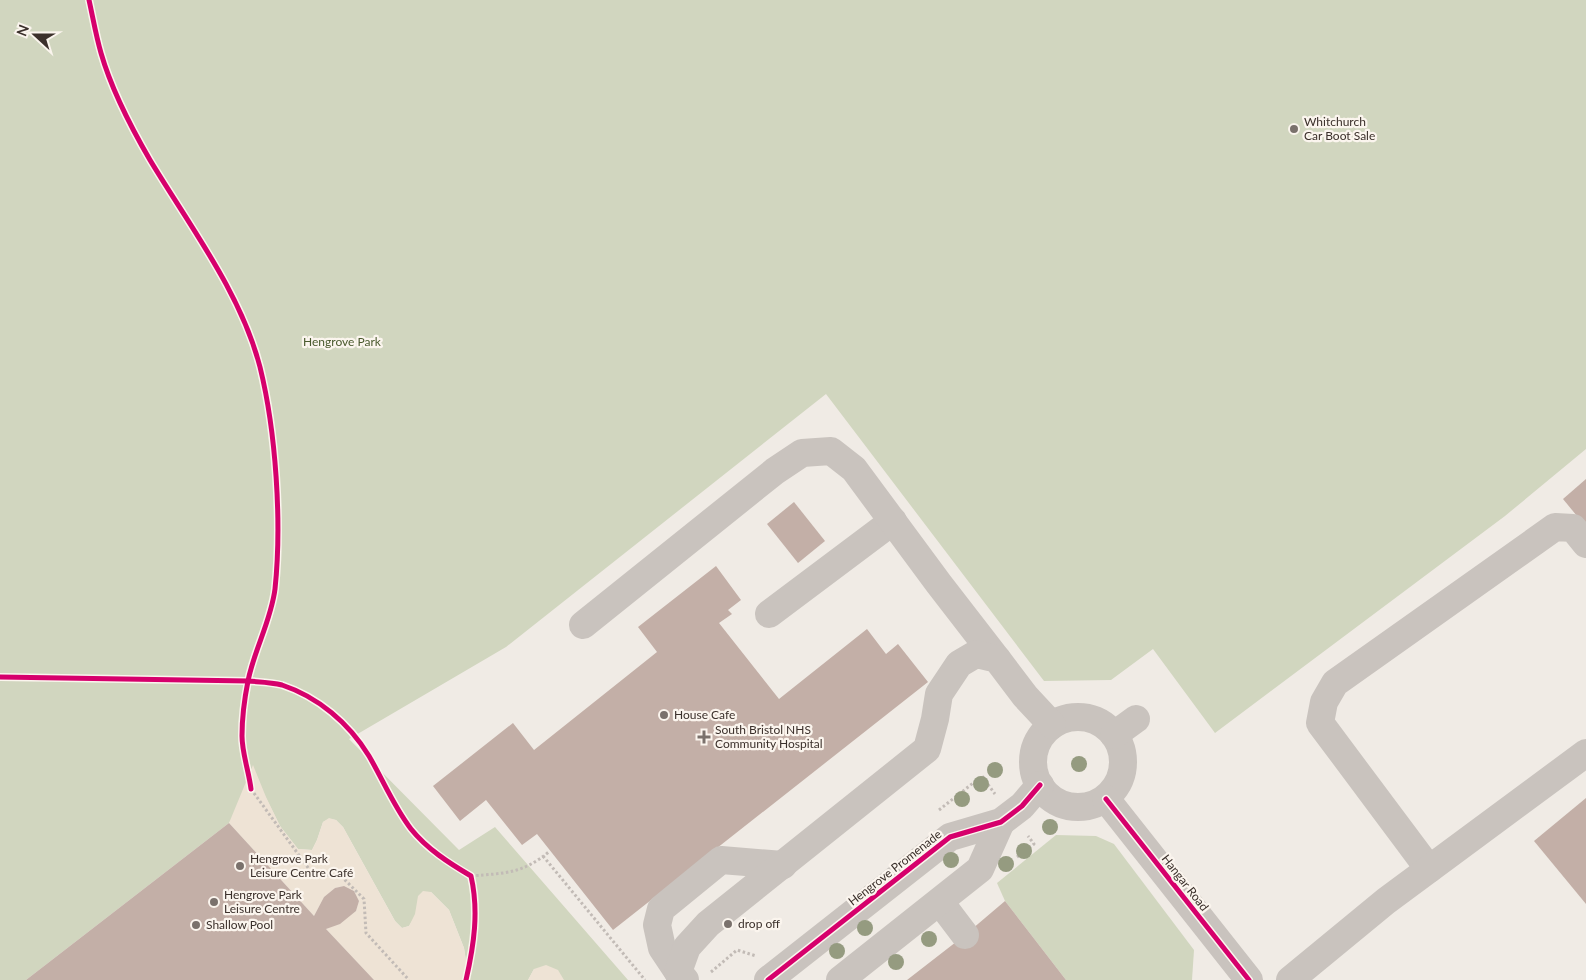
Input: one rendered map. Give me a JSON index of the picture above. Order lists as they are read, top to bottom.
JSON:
{
  "streets": {
    "street": ["Hengrove Promenade", "Hangar Road"]
  },
  "crossings": [
    ["Hengrove Promenade", "Hangar Road"]
  ],
  "parks": ["Hengrove Park"],
  "places": {
    "other": [
      "Whitchurch Car Boot Sale",
      "House Cafe",
      "Hengrove Park Leisure Centre Café",
      "Hengrove Park Leisure Centre",
      "drop off",
      "Shallow Pool"
    ],
    "health": ["South Bristol NHS Community Hospital"]
  },
  "north": "left"
}
